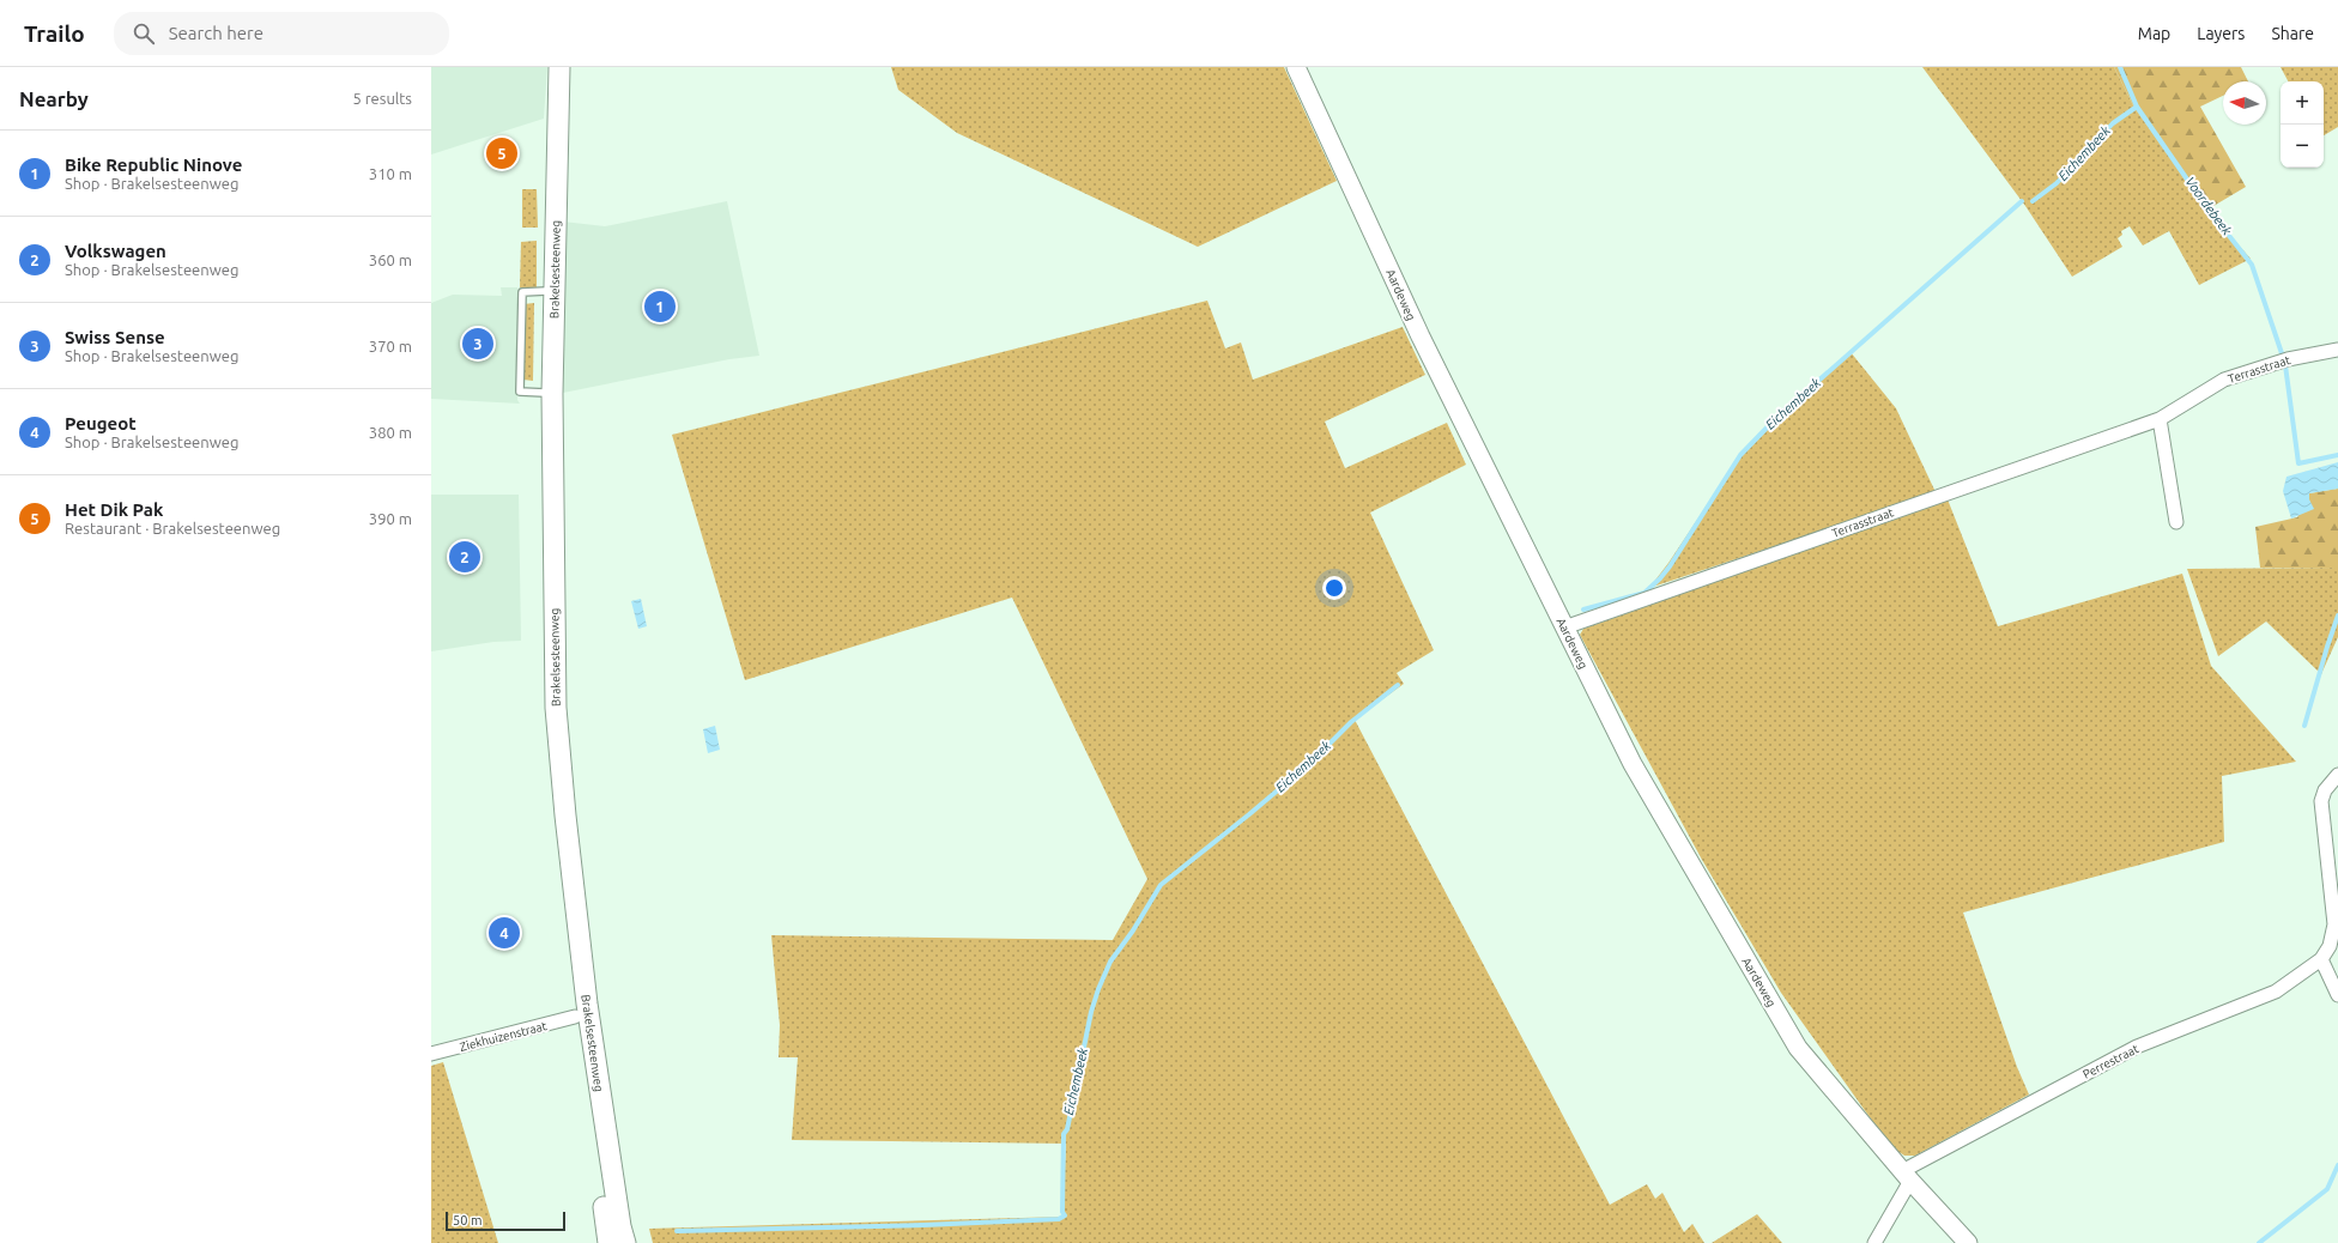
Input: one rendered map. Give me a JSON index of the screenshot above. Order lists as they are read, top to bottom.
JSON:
{
  "streets": {
    "main road": ["Brakelsesteenweg"],
    "street": [
      "Aardeweg",
      "Terrasstraat",
      "Ziekhuizenstraat",
      "Perrestraat"
    ]
  },
  "crossings": [
    ["Brakelsesteenweg", "Ziekhuizenstraat"],
    ["Aardeweg", "Terrasstraat"],
    ["Aardeweg", "Perrestraat"]
  ],
  "water": ["Eichembeek", "Voordebeek"],
  "scale_bar": "50 m",
  "north": "left",
  "page": {
    "header": "Trailo",
    "search": "Search here",
    "nav": ["Map", "Layers", "Share"],
    "heading": ["Nearby", "5 results"],
    "map_buttons": ["+", "−"],
    "list": [
      {
        "mark": "1",
        "name": "Bike Republic Ninove",
        "note": "Shop · Brakelsesteenweg",
        "value": "310 m"
      },
      {
        "mark": "2",
        "name": "Volkswagen",
        "note": "Shop · Brakelsesteenweg",
        "value": "360 m"
      },
      {
        "mark": "3",
        "name": "Swiss Sense",
        "note": "Shop · Brakelsesteenweg",
        "value": "370 m"
      },
      {
        "mark": "4",
        "name": "Peugeot",
        "note": "Shop · Brakelsesteenweg",
        "value": "380 m"
      },
      {
        "mark": "5",
        "name": "Het Dik Pak",
        "note": "Restaurant · Brakelsesteenweg",
        "value": "390 m"
      }
    ],
    "pins": [
      "5",
      "1",
      "3",
      "2",
      "4"
    ],
    "scale": "50 m"
  }
}
